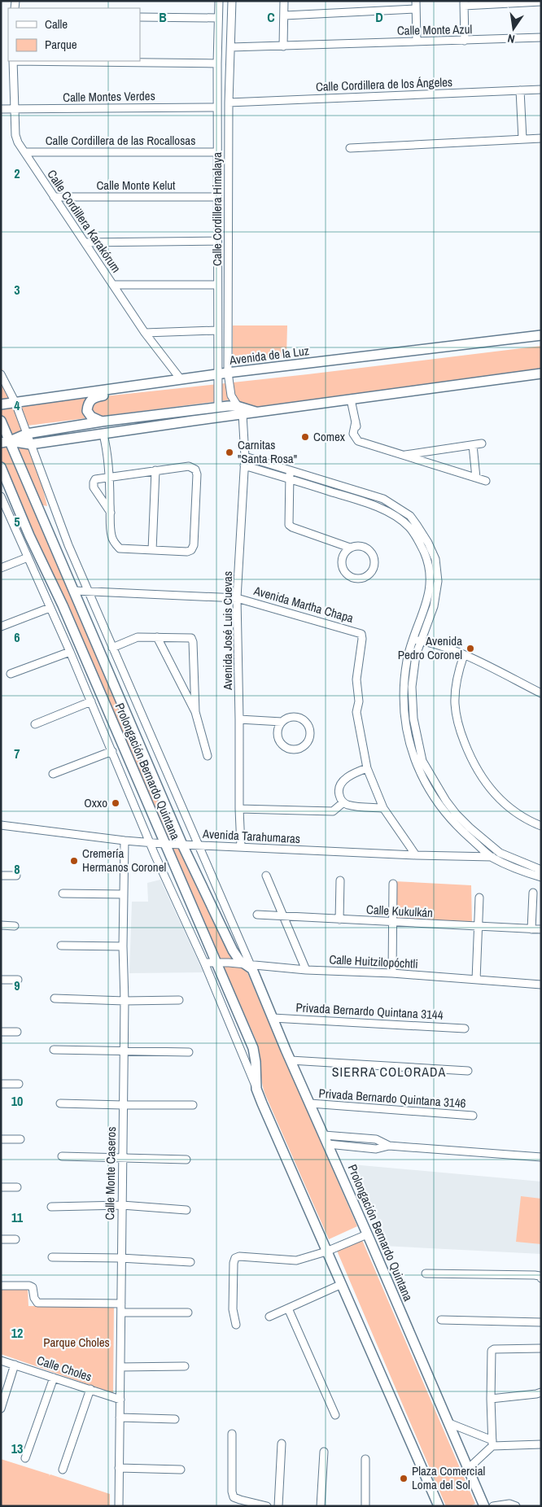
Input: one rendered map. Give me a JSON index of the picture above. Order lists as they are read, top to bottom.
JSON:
{
  "streets": {
    "main road": ["Avenida de la Luz", "Prolongación Bernardo Quintana"],
    "street": [
      "Calle Monte Azul",
      "Calle Cordillera de los Ángeles",
      "Calle Montes Verdes",
      "Calle Cordillera de las Rocallosas",
      "Calle Monte Kelut",
      "Calle Cordillera Himalaya",
      "Calle Cordillera Karakórum",
      "Avenida Martha Chapa",
      "Avenida José Luis Cuevas",
      "Avenida Tarahumaras",
      "Calle Kukulkán",
      "Calle Huitzilopóchtli",
      "Privada Bernardo Quintana 3144",
      "Privada Bernardo Quintana 3146",
      "Calle Monte Caseros",
      "Calle Choles"
    ]
  },
  "crossings": [
    ["Calle Monte Azul", "Calle Cordillera Himalaya"],
    ["Calle Cordillera de los Ángeles", "Calle Cordillera Himalaya"],
    ["Calle Montes Verdes", "Calle Cordillera Himalaya"],
    ["Calle Montes Verdes", "Calle Cordillera Karakórum"],
    ["Calle Cordillera de las Rocallosas", "Calle Cordillera Himalaya"],
    ["Calle Cordillera de las Rocallosas", "Calle Cordillera Karakórum"],
    ["Calle Monte Kelut", "Calle Cordillera Himalaya"],
    ["Calle Monte Kelut", "Calle Cordillera Karakórum"],
    ["Calle Cordillera Himalaya", "Avenida de la Luz"],
    ["Calle Cordillera Himalaya", "Avenida José Luis Cuevas"],
    ["Calle Cordillera Karakórum", "Avenida de la Luz"],
    ["Avenida de la Luz", "Prolongación Bernardo Quintana"],
    ["Avenida Martha Chapa", "Avenida José Luis Cuevas"],
    ["Avenida Martha Chapa", "Prolongación Bernardo Quintana"],
    ["Avenida Martha Chapa", "Avenida Tarahumaras"],
    ["Avenida José Luis Cuevas", "Avenida Tarahumaras"],
    ["Prolongación Bernardo Quintana", "Avenida Tarahumaras"],
    ["Prolongación Bernardo Quintana", "Calle Huitzilopóchtli"],
    ["Prolongación Bernardo Quintana", "Privada Bernardo Quintana 3144"],
    ["Prolongación Bernardo Quintana", "Privada Bernardo Quintana 3146"],
    ["Avenida Tarahumaras", "Calle Monte Caseros"],
    ["Calle Monte Caseros", "Calle Choles"]
  ],
  "districts": ["SIERRA COLORADA"],
  "parks": ["Parque Choles"],
  "places": [
    "Comex",
    "Carnitas \"Santa Rosa\"",
    "Avenida Pedro Coronel",
    "Oxxo",
    "Cremería Hermanos Coronel",
    "Plaza Comercial Loma del Sol"
  ],
  "legend": ["Calle", "Parque"],
  "north": "bottom",
  "grid": {
    "columns": ["B", "C", "D"],
    "rows": [
      "2",
      "3",
      "4",
      "5",
      "6",
      "7",
      "8",
      "9",
      "10",
      "11",
      "12",
      "13"
    ]
  }
}
